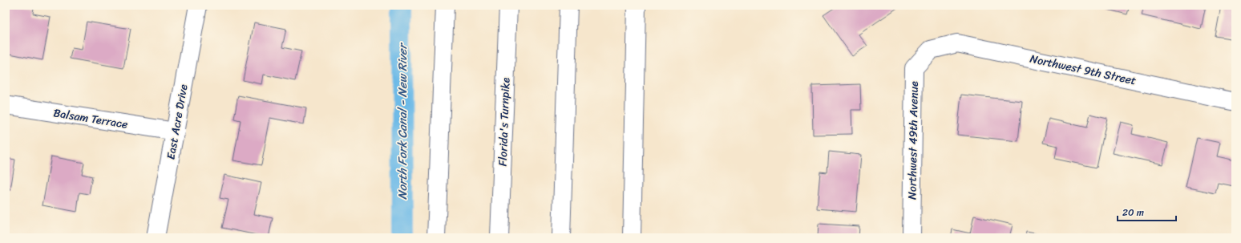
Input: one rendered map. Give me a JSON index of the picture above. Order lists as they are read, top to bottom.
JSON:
{
  "streets": {
    "main road": [
      "Northwest 9th Street",
      "Balsam Terrace",
      "East Acre Drive",
      "Florida's Turnpike",
      "Northwest 49th Avenue"
    ]
  },
  "crossings": [
    ["Northwest 9th Street", "Northwest 49th Avenue"],
    ["Balsam Terrace", "East Acre Drive"]
  ],
  "water": ["North Fork Canal - New River"],
  "scale_bar": "20 m"
}
